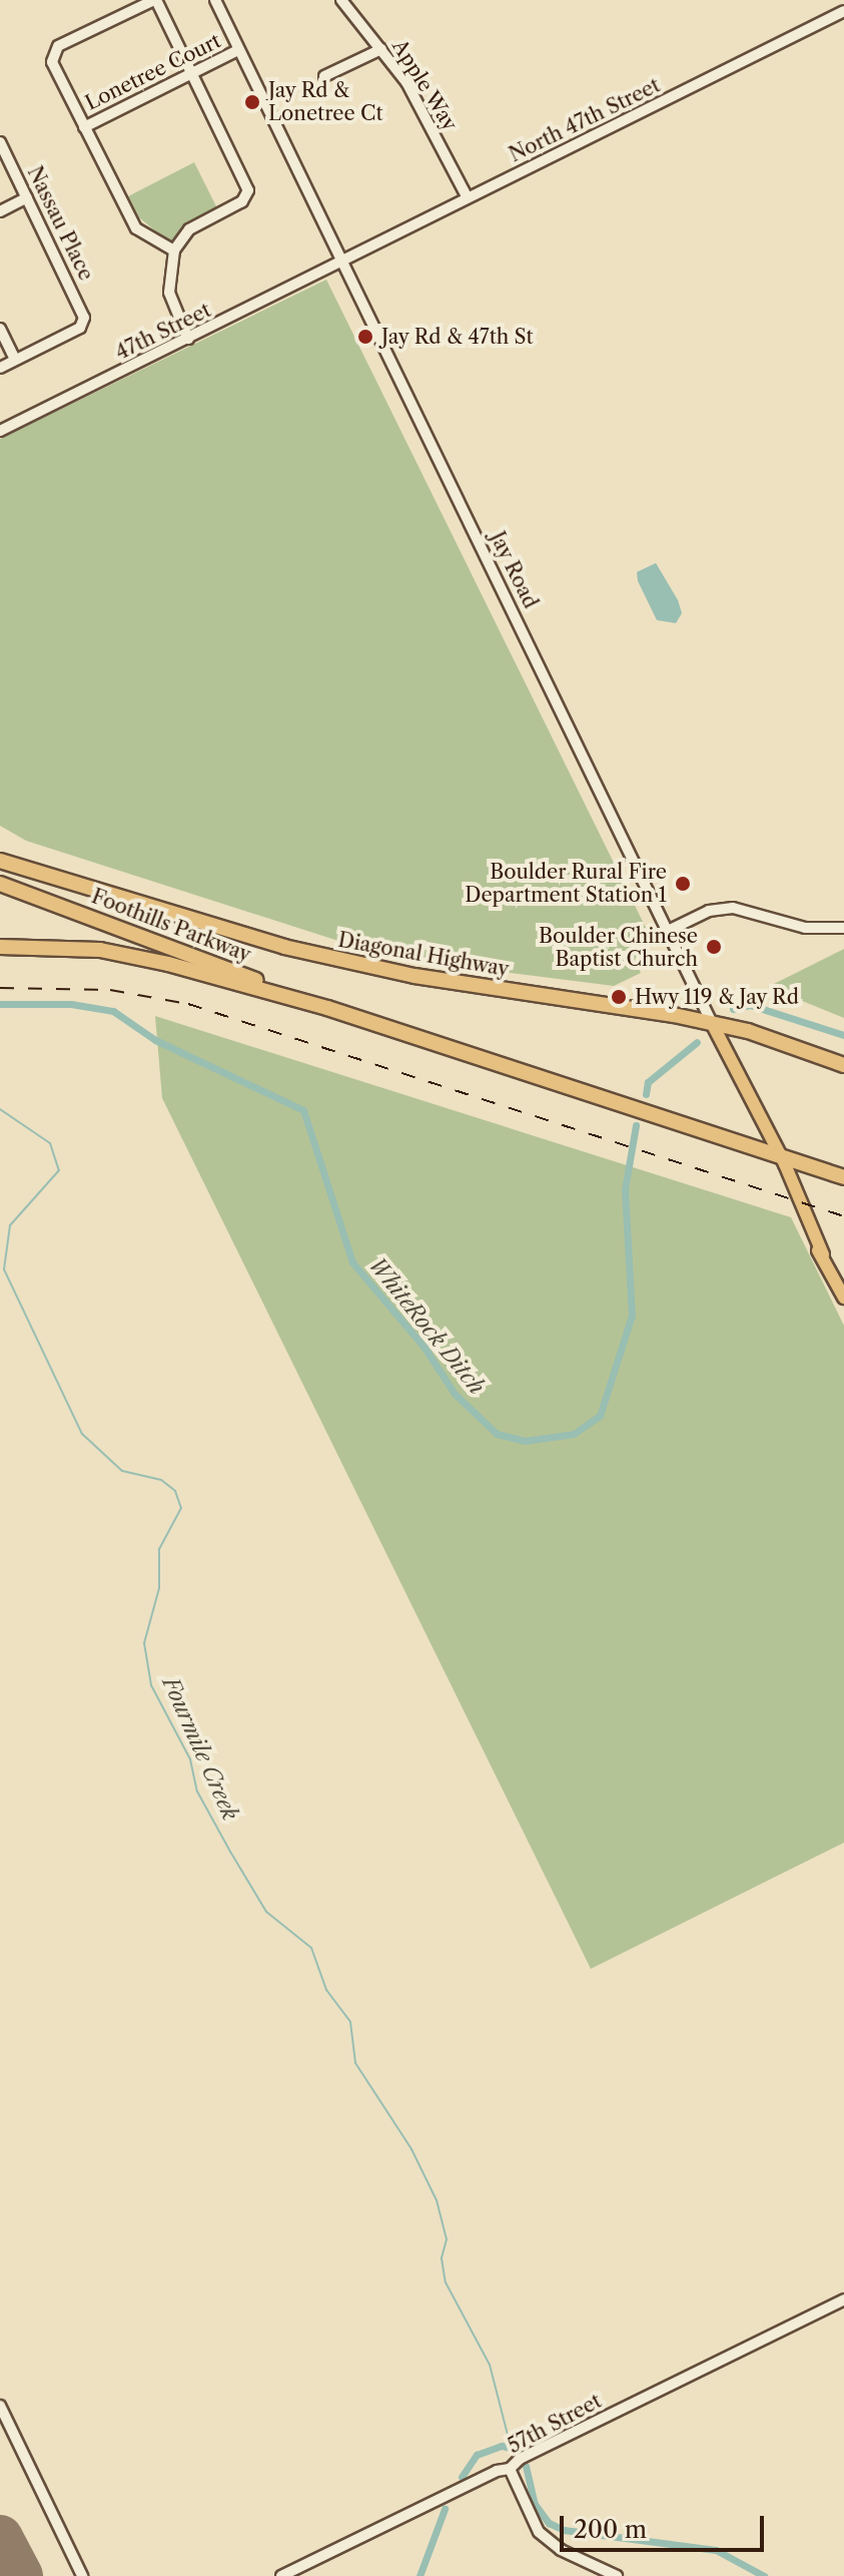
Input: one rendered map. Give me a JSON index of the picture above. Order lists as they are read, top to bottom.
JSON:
{
  "streets": {
    "highway": ["Foothills Parkway", "Diagonal Highway"],
    "main road": ["Jay Road"],
    "street": [
      "Lonetree Court",
      "Apple Way",
      "North 47th Street",
      "Nassau Place",
      "47th Street",
      "57th Street"
    ]
  },
  "crossings": [
    ["Lonetree Court", "Jay Road"],
    ["Apple Way", "North 47th Street"],
    ["North 47th Street", "47th Street"],
    ["North 47th Street", "Jay Road"],
    ["47th Street", "Jay Road"],
    ["Jay Road", "Diagonal Highway"]
  ],
  "water": ["WhiteRock Ditch", "Fourmile Creek"],
  "places": [
    "Jay Rd & Lonetree Ct",
    "Jay Rd & 47th St",
    "Boulder Rural Fire Department Station 1",
    "Boulder Chinese Baptist Church",
    "Hwy 119 & Jay Rd"
  ],
  "scale_bar": "200 m"
}
